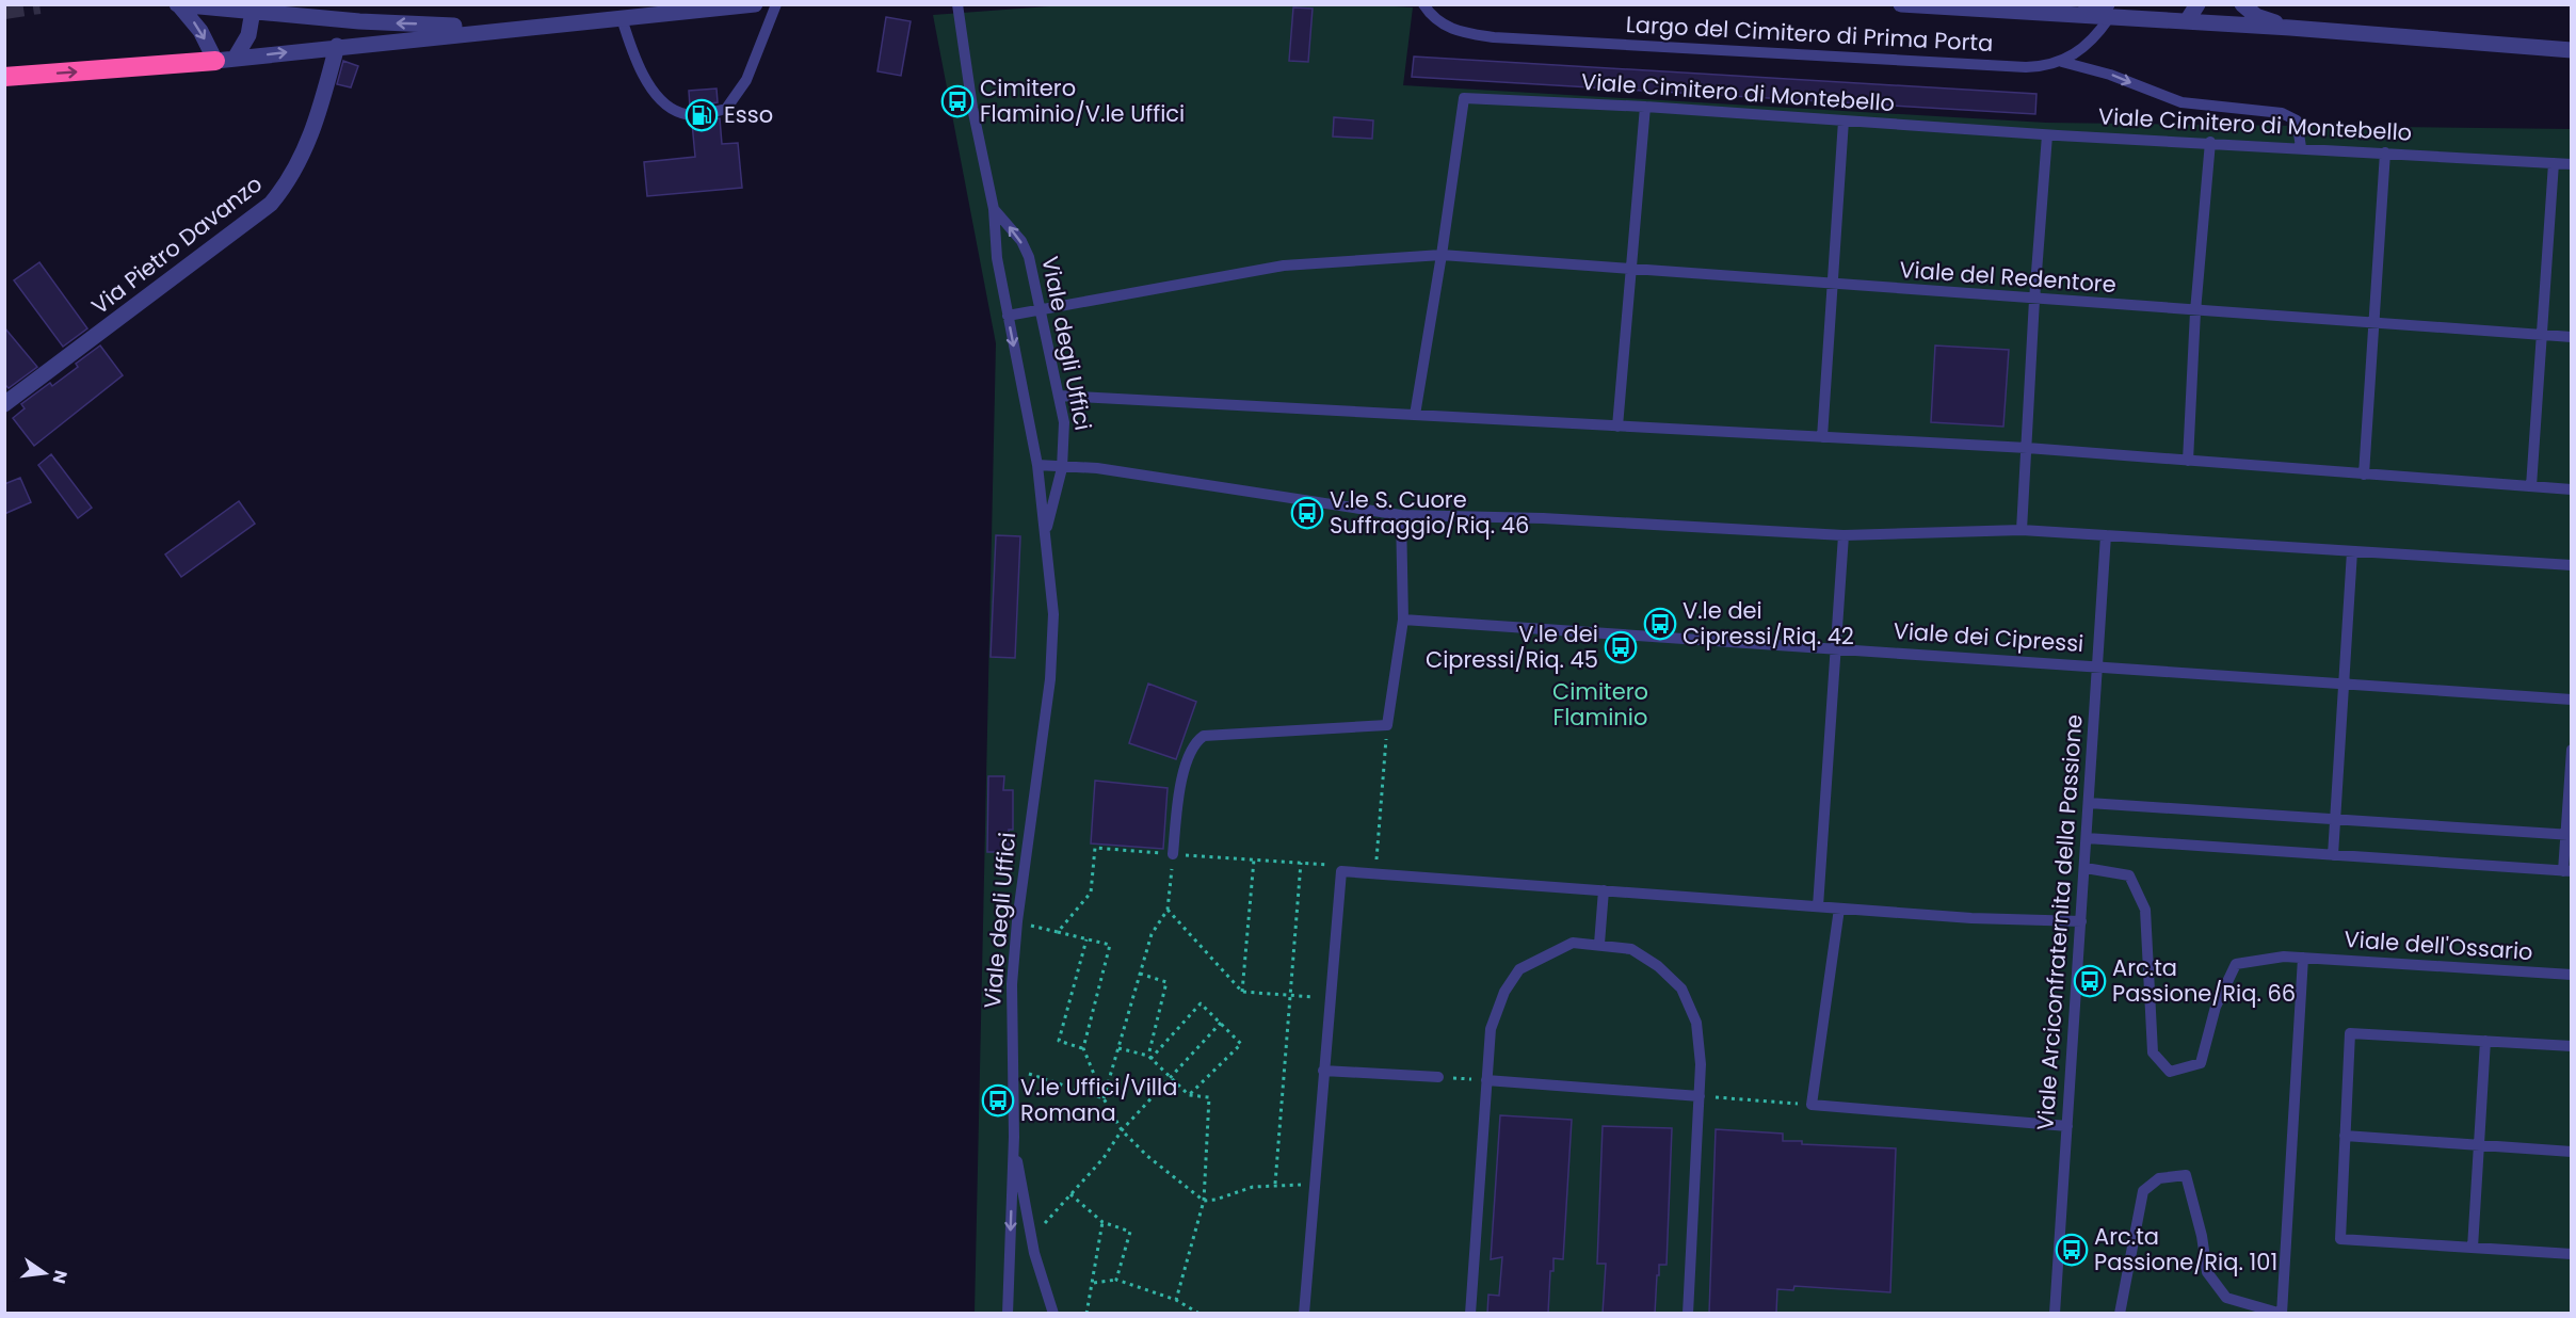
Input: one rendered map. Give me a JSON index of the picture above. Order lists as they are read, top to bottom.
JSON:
{
  "streets": {
    "street": ["Via Pietro Davanzo"],
    "lane": [
      "Largo del Cimitero di Prima Porta",
      "Viale Cimitero di Montebello",
      "Viale del Redentore",
      "Viale degli Uffici",
      "Viale dei Cipressi",
      "Viale Arciconfraternita della Passione",
      "Viale dell'Ossario"
    ]
  },
  "crossings": [
    ["Viale Cimitero di Montebello", "Viale del Redentore"],
    ["Viale dei Cipressi", "Viale Arciconfraternita della Passione"],
    ["Viale Arciconfraternita della Passione", "Viale dell'Ossario"]
  ],
  "parks": ["Cimitero Flaminio"],
  "places": {
    "bus stop": [
      "Cimitero Flaminio/V.le Uffici",
      "V.le S. Cuore Suffraggio/Riq. 46",
      "V.le dei Cipressi/Riq. 42",
      "V.le dei Cipressi/Riq. 45",
      "Arc.ta Passione/Riq. 66",
      "V.le Uffici/Villa Romana",
      "Arc.ta Passione/Riq. 101"
    ],
    "fuel station": ["Esso"]
  },
  "north": "right"
}
